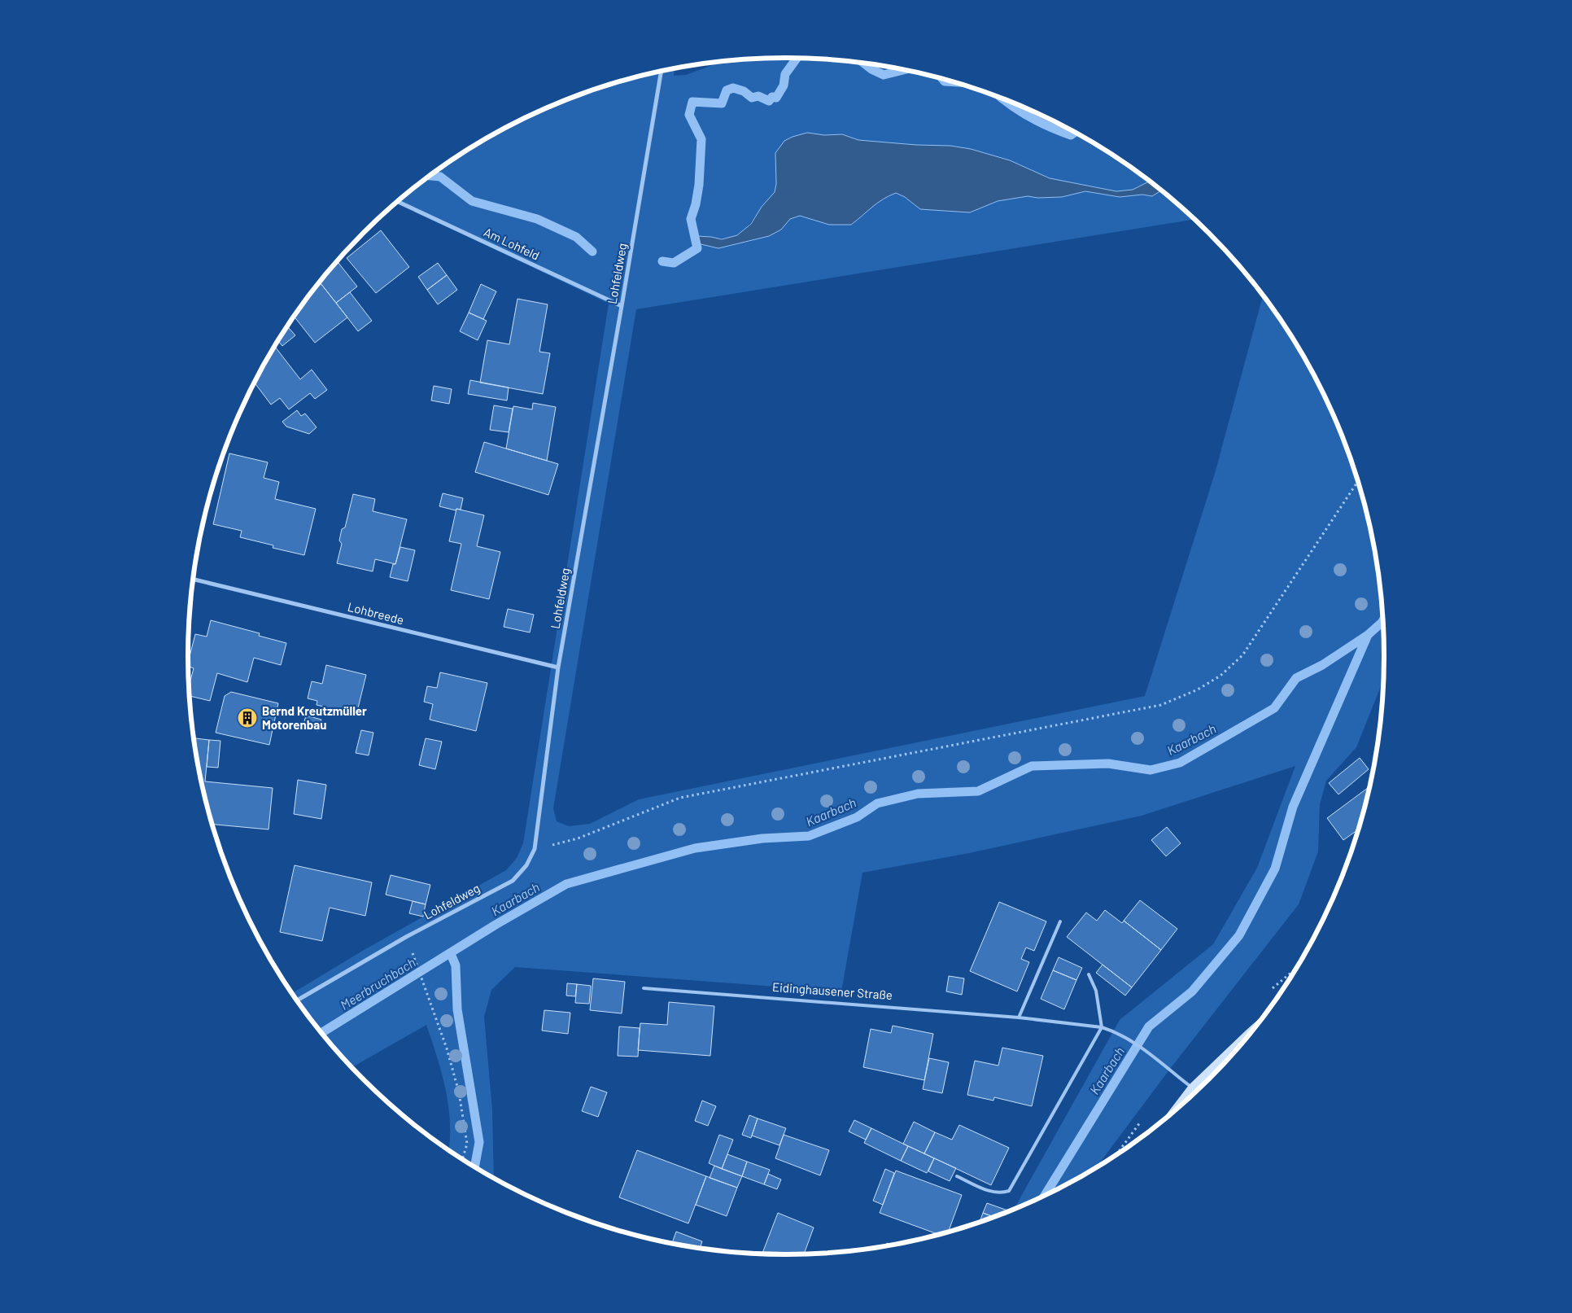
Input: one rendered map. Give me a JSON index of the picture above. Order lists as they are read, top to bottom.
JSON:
{
  "streets": {
    "street": ["Am Lohfeld", "Lohfeldweg", "Lohbreede"],
    "lane": ["Eidinghausener Straße"]
  },
  "crossings": [
    ["Am Lohfeld", "Lohfeldweg"],
    ["Lohfeldweg", "Lohbreede"]
  ],
  "water": ["Kaarbach", "Meerbruchbach"],
  "places": {
    "building": ["Bernd Kreutzmüller Motorenbau"]
  }
}
